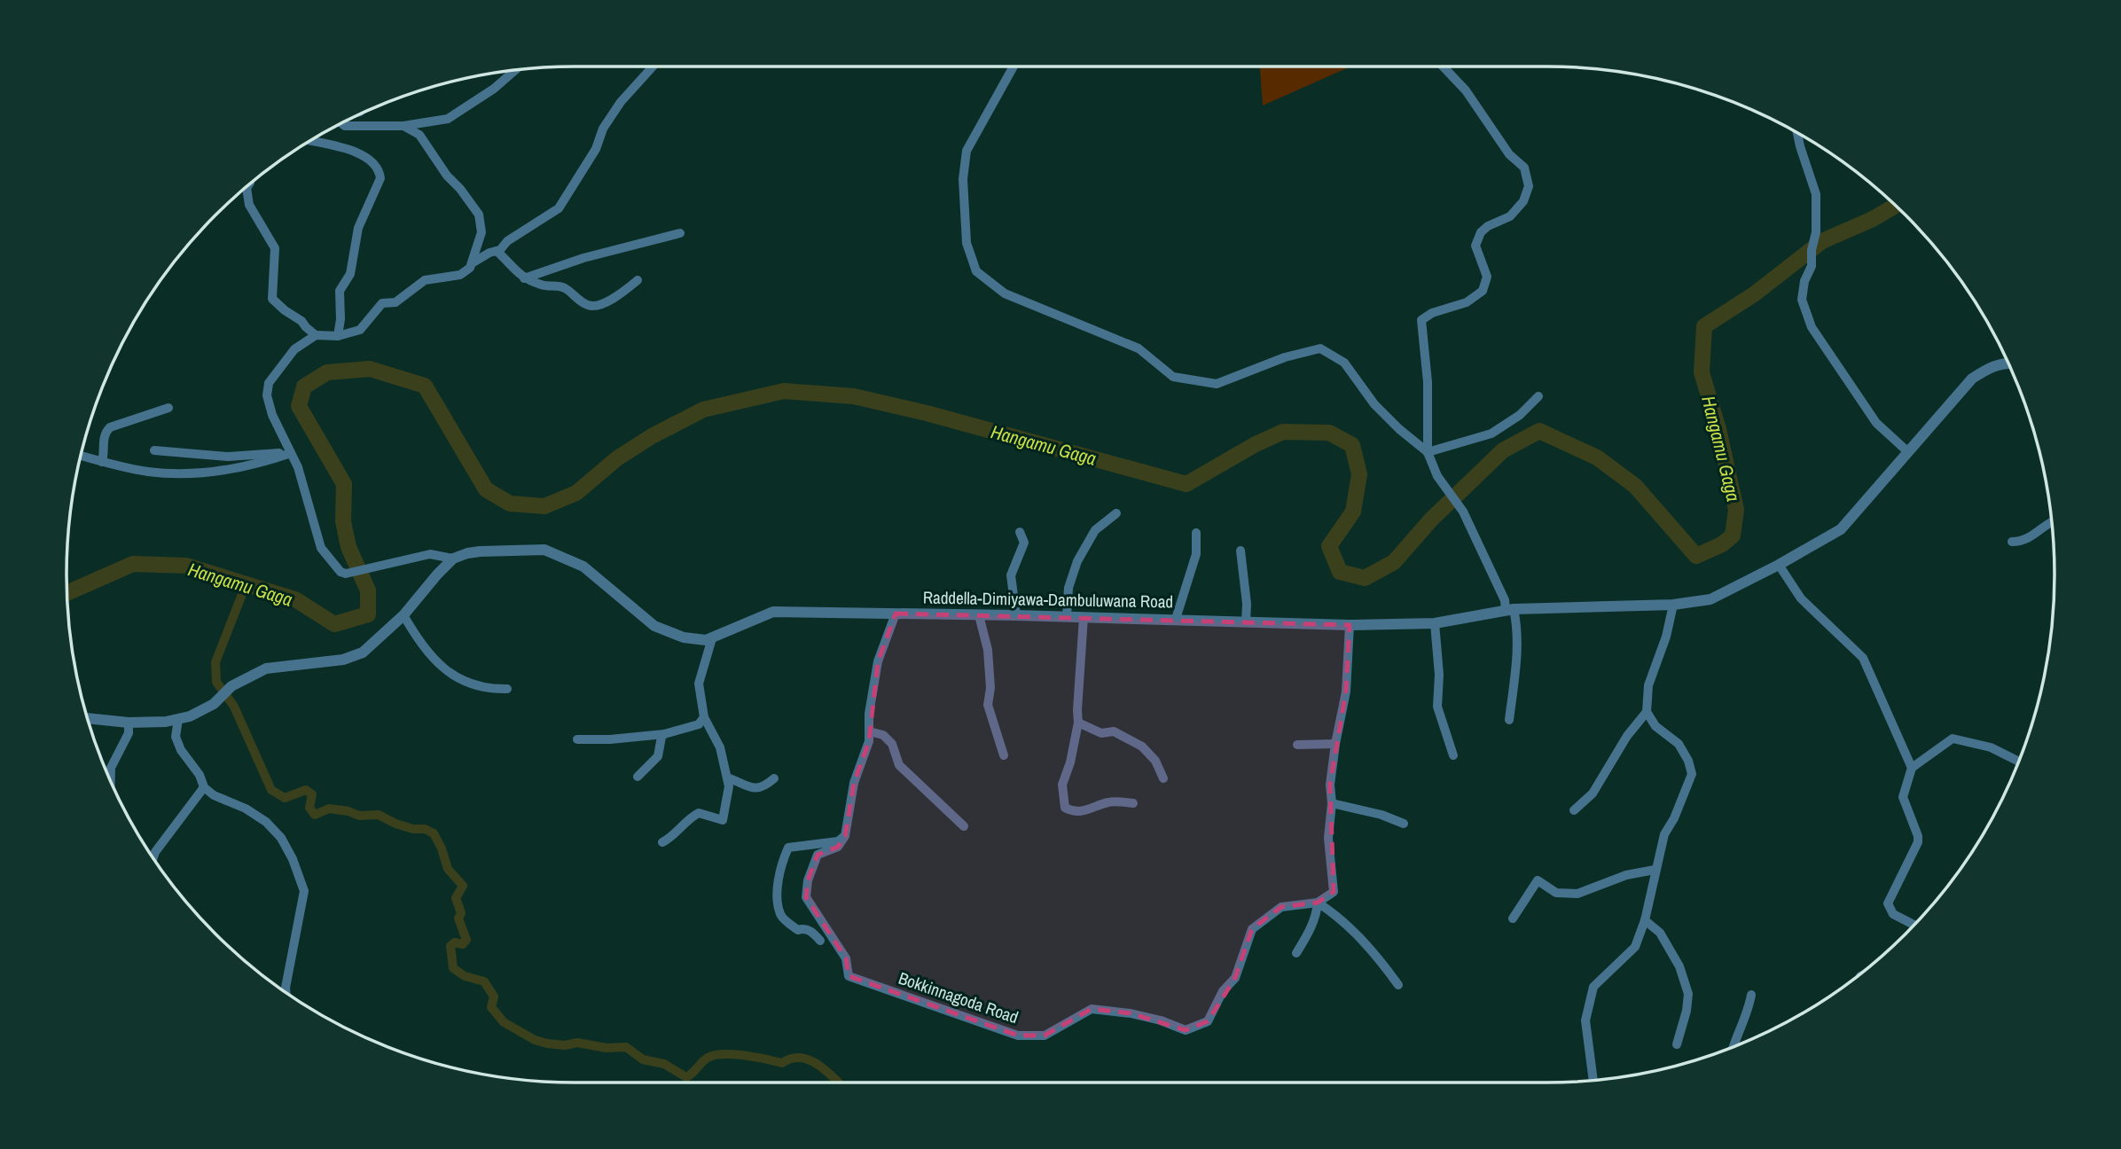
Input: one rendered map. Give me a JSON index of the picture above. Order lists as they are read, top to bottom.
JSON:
{
  "streets": {
    "street": ["Raddella-Dimiyawa-Dambuluwana Road", "Bokkinnagoda Road"]
  },
  "water": ["Hangamu Gaga"]
}
